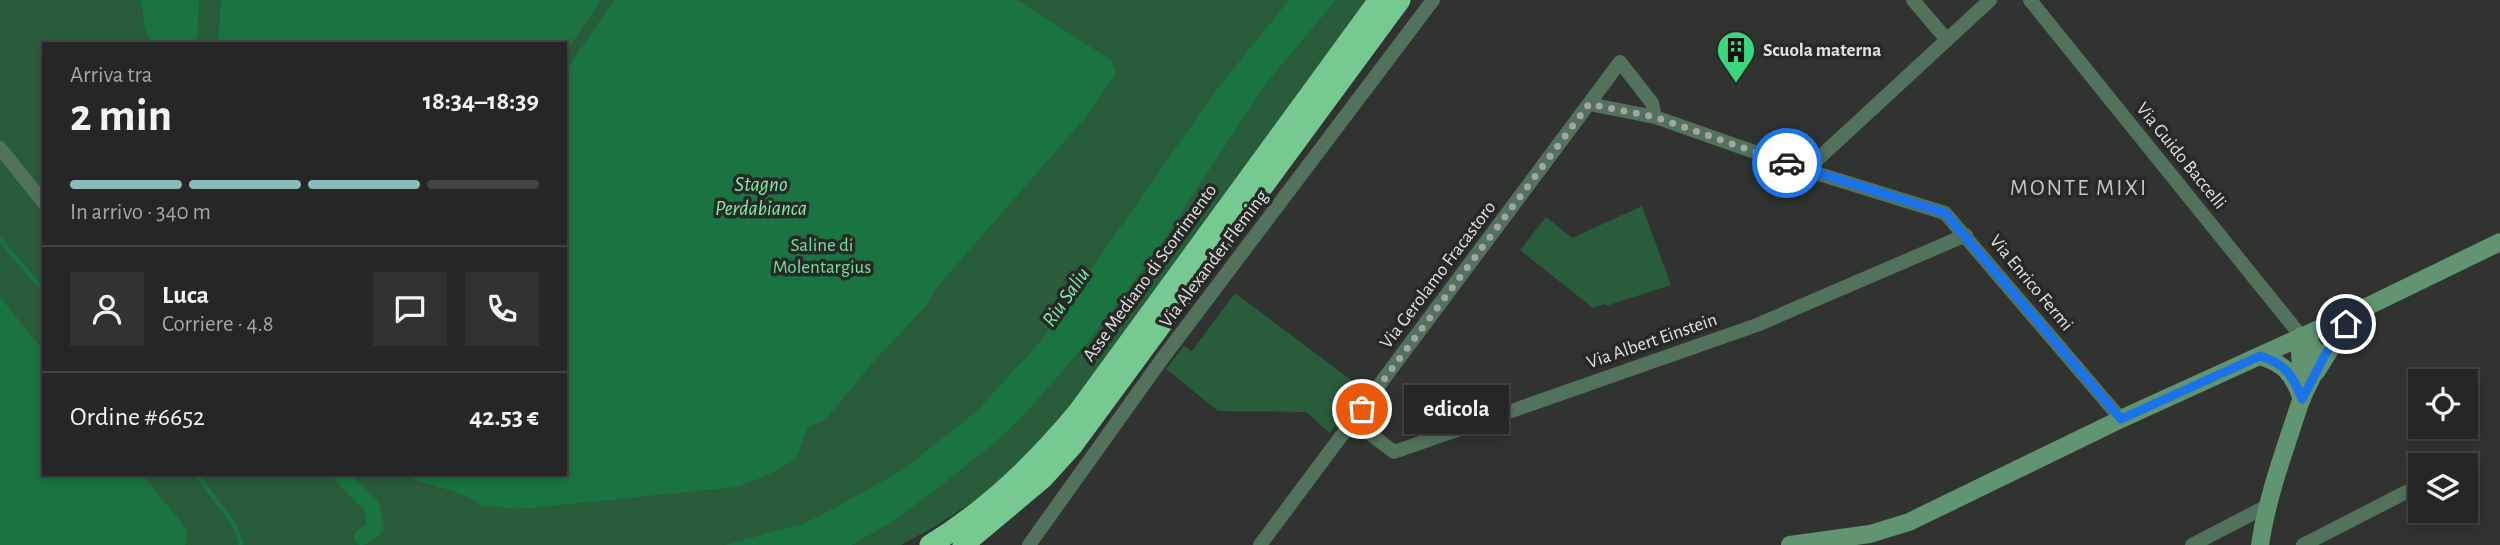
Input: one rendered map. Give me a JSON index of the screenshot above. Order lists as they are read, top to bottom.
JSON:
{
  "streets": {
    "highway": ["Asse Mediano di Scorrimento"],
    "street": [
      "Via Guido Baccelli",
      "Via Alexander Fleming",
      "Via Gerolamo Fracastoro",
      "Via Enrico Fermi",
      "Via Albert Einstein"
    ]
  },
  "crossings": [
    ["Via Gerolamo Fracastoro", "Via Enrico Fermi"],
    ["Via Gerolamo Fracastoro", "Via Albert Einstein"],
    ["Via Enrico Fermi", "Via Albert Einstein"]
  ],
  "districts": ["MONTE MIXI"],
  "water": ["Stagno Perdabianca", "Riu Saliu"],
  "parks": ["Saline di Molentargius"],
  "places": {
    "building": ["Scuola materna"],
    "other": ["edicola"]
  },
  "page": {
    "heading": ["2 min", "Arriva tra", "18:34–18:39"],
    "panel": [
      "Luca",
      "Corriere · 4.8",
      "Ordine #6652",
      "42.53 €"
    ],
    "bar": "In arrivo · 340 m",
    "bubble": "edicola"
  }
}
